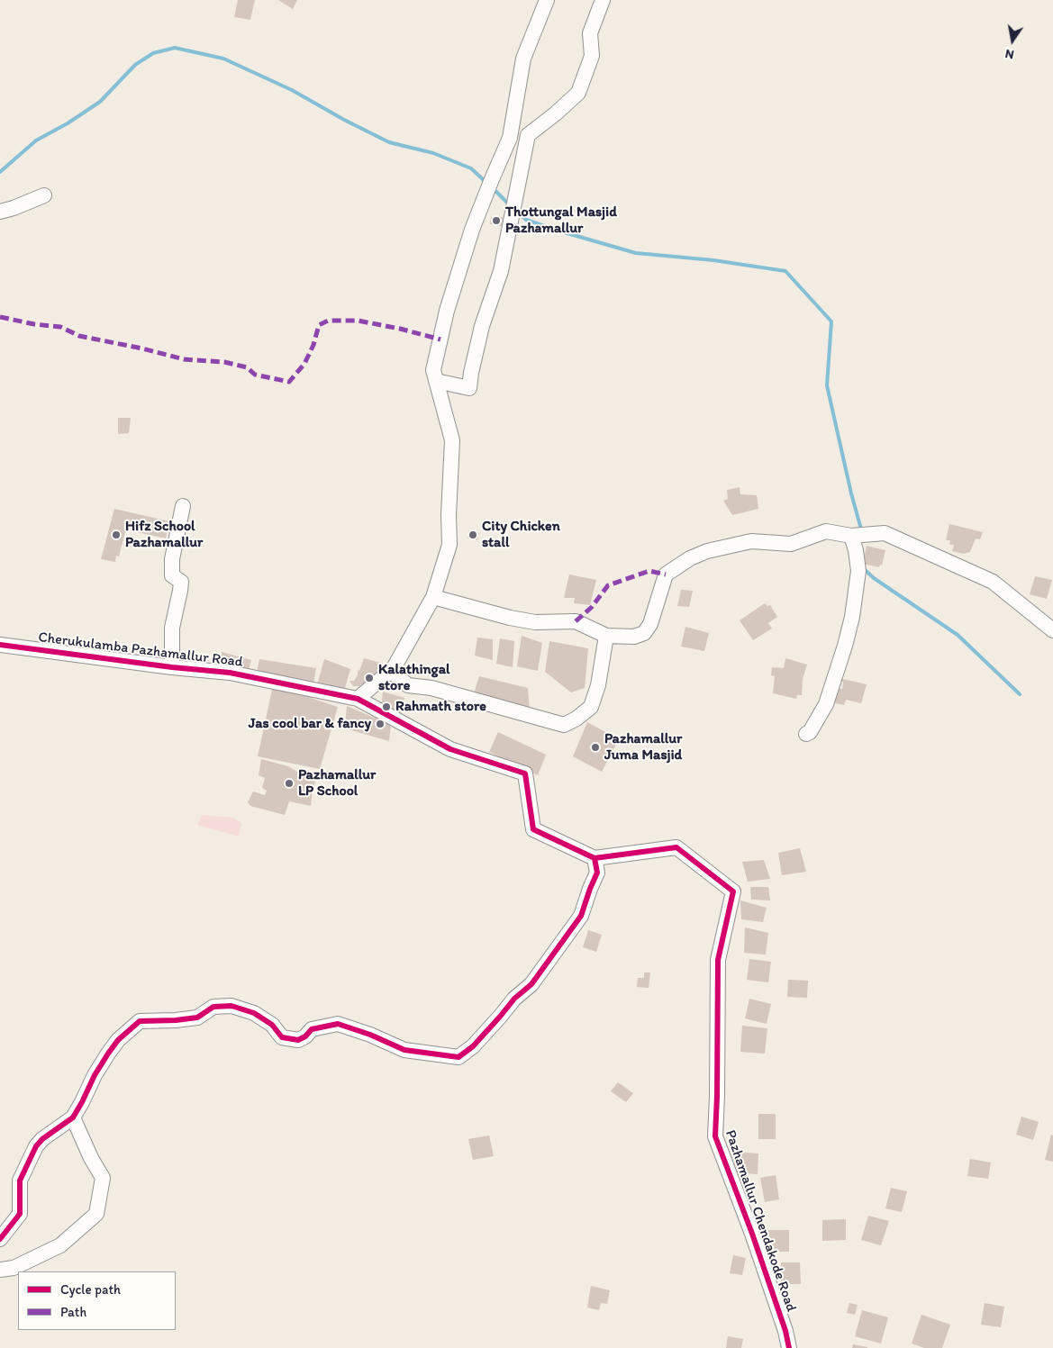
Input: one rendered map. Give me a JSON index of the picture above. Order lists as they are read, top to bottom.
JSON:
{
  "streets": {
    "street": ["Cherukulamba Pazhamallur Road", "Pazhamallur Chendakode Road"]
  },
  "places": [
    "Thottungal Masjid Pazhamallur",
    "Hifz School Pazhamallur",
    "City Chicken stall",
    "Kalathingal store",
    "Rahmath store",
    "Jas cool bar & fancy",
    "Pazhamallur Juma Masjid",
    "Pazhamallur LP School"
  ],
  "legend": ["Cycle path", "Path"],
  "north": "bottom"
}
